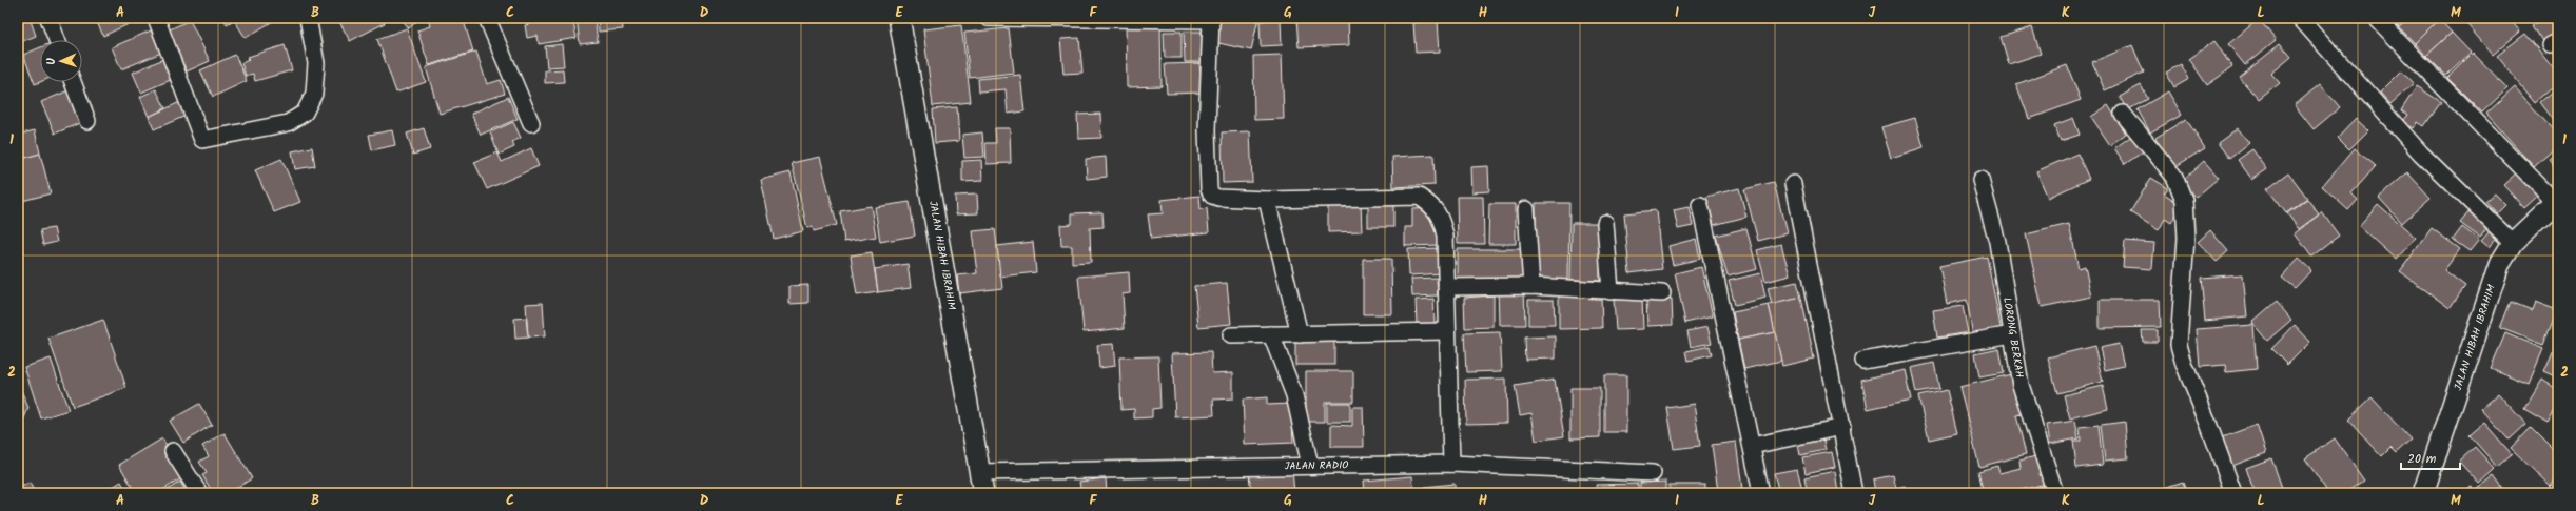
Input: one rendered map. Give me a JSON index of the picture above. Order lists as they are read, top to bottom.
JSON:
{
  "streets": {
    "street": ["JALAN HIBAH IBRAHIM", "LORONG BERKAH", "JALAN RADIO"]
  },
  "crossings": [
    ["JALAN HIBAH IBRAHIM", "JALAN RADIO"]
  ],
  "scale_bar": "20 m",
  "north": "left",
  "grid": {
    "columns": [
      "A",
      "B",
      "C",
      "D",
      "E",
      "F",
      "G",
      "H",
      "I",
      "J",
      "K",
      "L",
      "M"
    ],
    "rows": ["1", "2"]
  }
}
